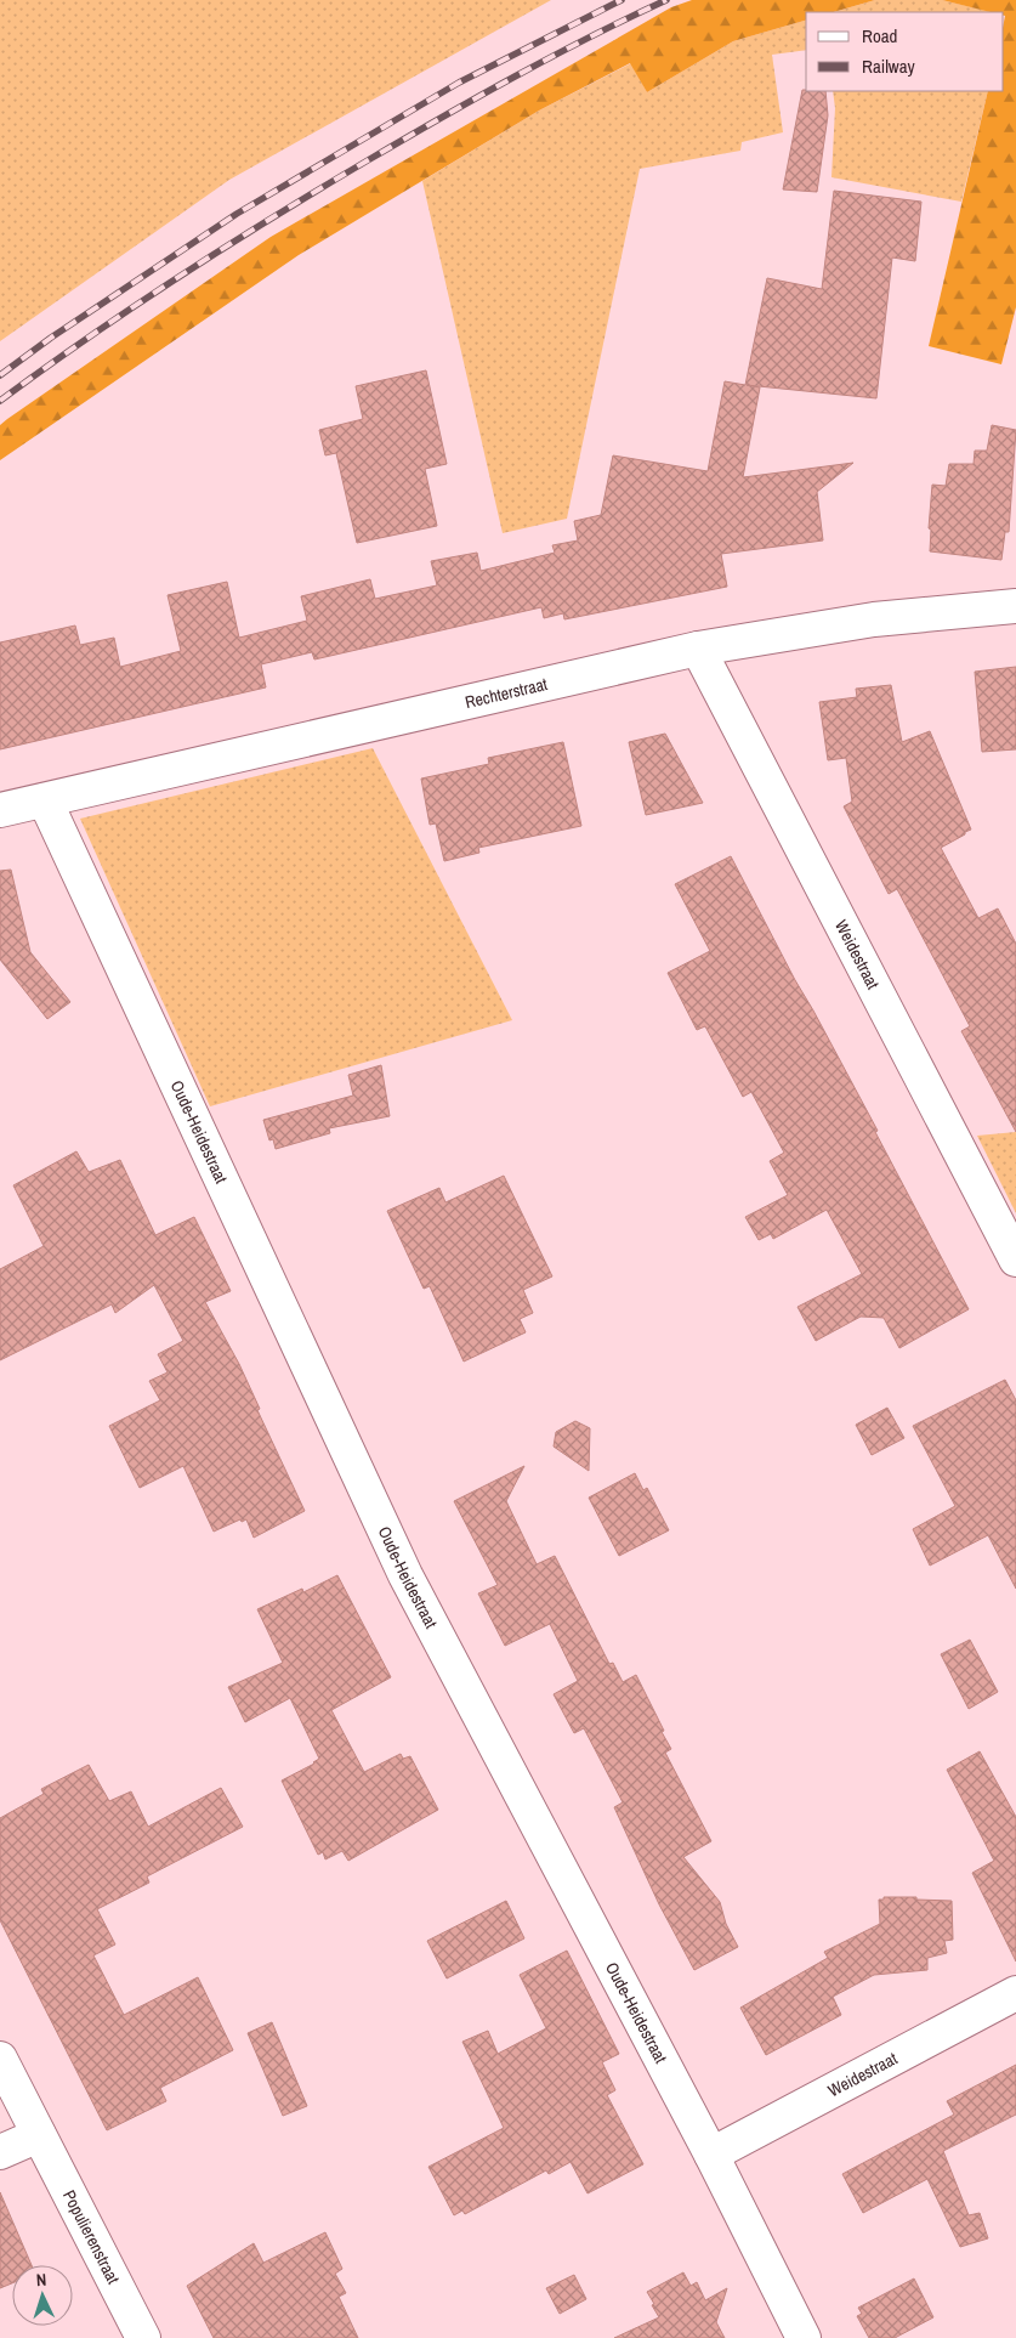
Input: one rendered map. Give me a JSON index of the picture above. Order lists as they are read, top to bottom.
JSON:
{
  "streets": {
    "street": [
      "Rechterstraat",
      "Weidestraat",
      "Oude-Heidestraat",
      "Populierenstraat"
    ]
  },
  "crossings": [
    ["Rechterstraat", "Weidestraat"],
    ["Rechterstraat", "Oude-Heidestraat"],
    ["Weidestraat", "Oude-Heidestraat"]
  ],
  "legend": ["Road", "Railway"],
  "north": "top"
}
